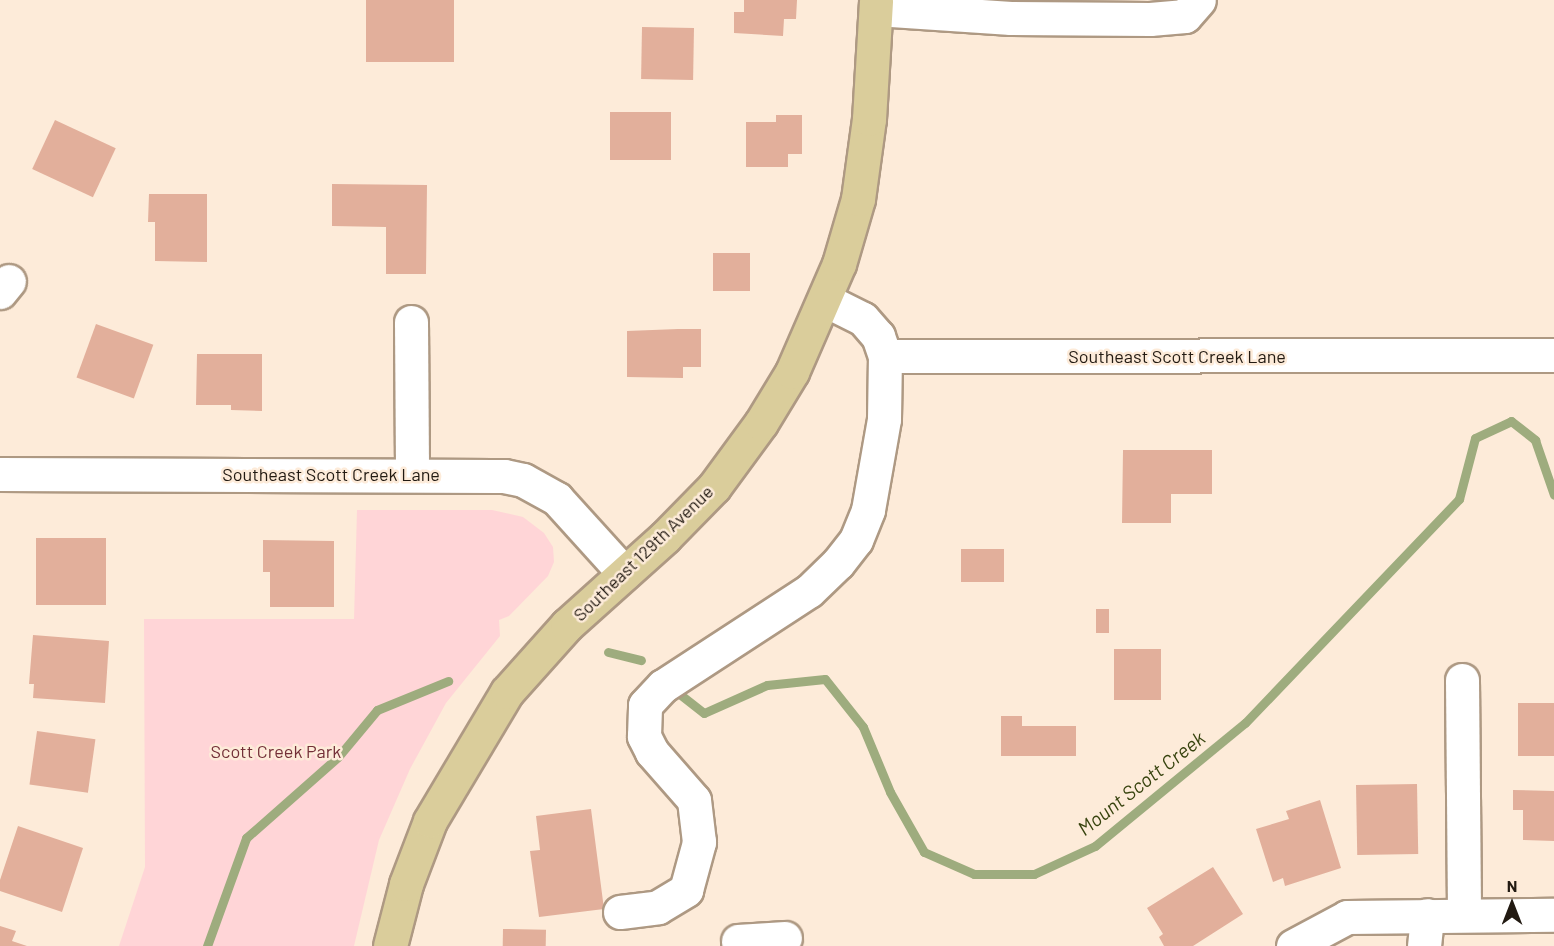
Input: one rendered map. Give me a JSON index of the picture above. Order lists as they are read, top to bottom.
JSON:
{
  "streets": {
    "main road": ["Southeast 129th Avenue"],
    "street": ["Southeast Scott Creek Lane"]
  },
  "crossings": [
    ["Southeast Scott Creek Lane", "Southeast 129th Avenue"]
  ],
  "water": ["Mount Scott Creek"],
  "parks": ["Scott Creek Park"],
  "north": "top"
}
